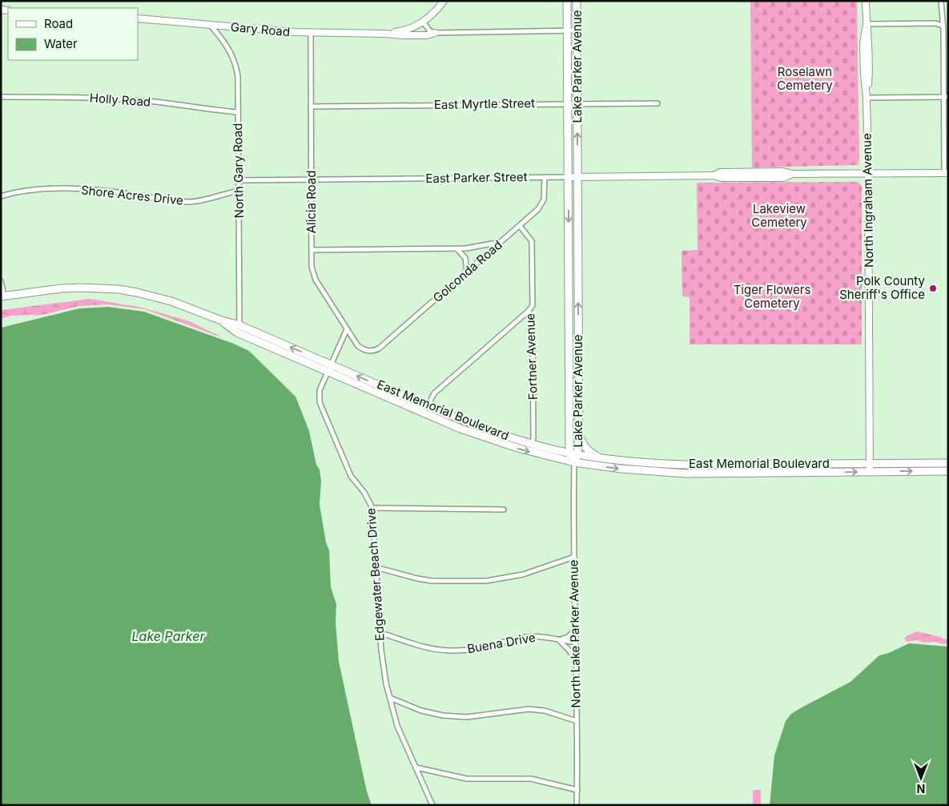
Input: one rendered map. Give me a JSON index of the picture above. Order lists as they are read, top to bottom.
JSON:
{
  "streets": {
    "main road": ["Lake Parker Avenue", "East Memorial Boulevard"],
    "street": [
      "Gary Road",
      "Holly Road",
      "East Myrtle Street",
      "North Gary Road",
      "East Parker Street",
      "Shore Acres Drive",
      "North Ingraham Avenue",
      "Alicia Road",
      "Golconda Road",
      "Fortner Avenue",
      "Edgewater Beach Drive",
      "North Lake Parker Avenue",
      "Buena Drive"
    ]
  },
  "crossings": [
    ["Gary Road", "North Gary Road"],
    ["Gary Road", "Alicia Road"],
    ["Lake Parker Avenue", "East Myrtle Street"],
    ["Lake Parker Avenue", "East Parker Street"],
    ["Lake Parker Avenue", "East Memorial Boulevard"],
    ["Lake Parker Avenue", "North Lake Parker Avenue"],
    ["Holly Road", "North Gary Road"],
    ["East Myrtle Street", "Alicia Road"],
    ["North Gary Road", "East Parker Street"],
    ["North Gary Road", "Shore Acres Drive"],
    ["North Gary Road", "East Memorial Boulevard"],
    ["East Parker Street", "North Ingraham Avenue"],
    ["East Parker Street", "Alicia Road"],
    ["East Parker Street", "Golconda Road"],
    ["North Ingraham Avenue", "East Memorial Boulevard"],
    ["Alicia Road", "Golconda Road"],
    ["Alicia Road", "Edgewater Beach Drive"],
    ["Golconda Road", "Fortner Avenue"],
    ["Fortner Avenue", "East Memorial Boulevard"],
    ["East Memorial Boulevard", "Edgewater Beach Drive"],
    ["East Memorial Boulevard", "North Lake Parker Avenue"],
    ["Edgewater Beach Drive", "Buena Drive"],
    ["North Lake Parker Avenue", "Buena Drive"]
  ],
  "water": ["Lake Parker"],
  "parks": ["Roselawn Cemetery", "Lakeview Cemetery", "Tiger Flowers Cemetery"],
  "places": ["Polk County Sheriff's Office"],
  "legend": ["Road", "Water"],
  "north": "bottom"
}
